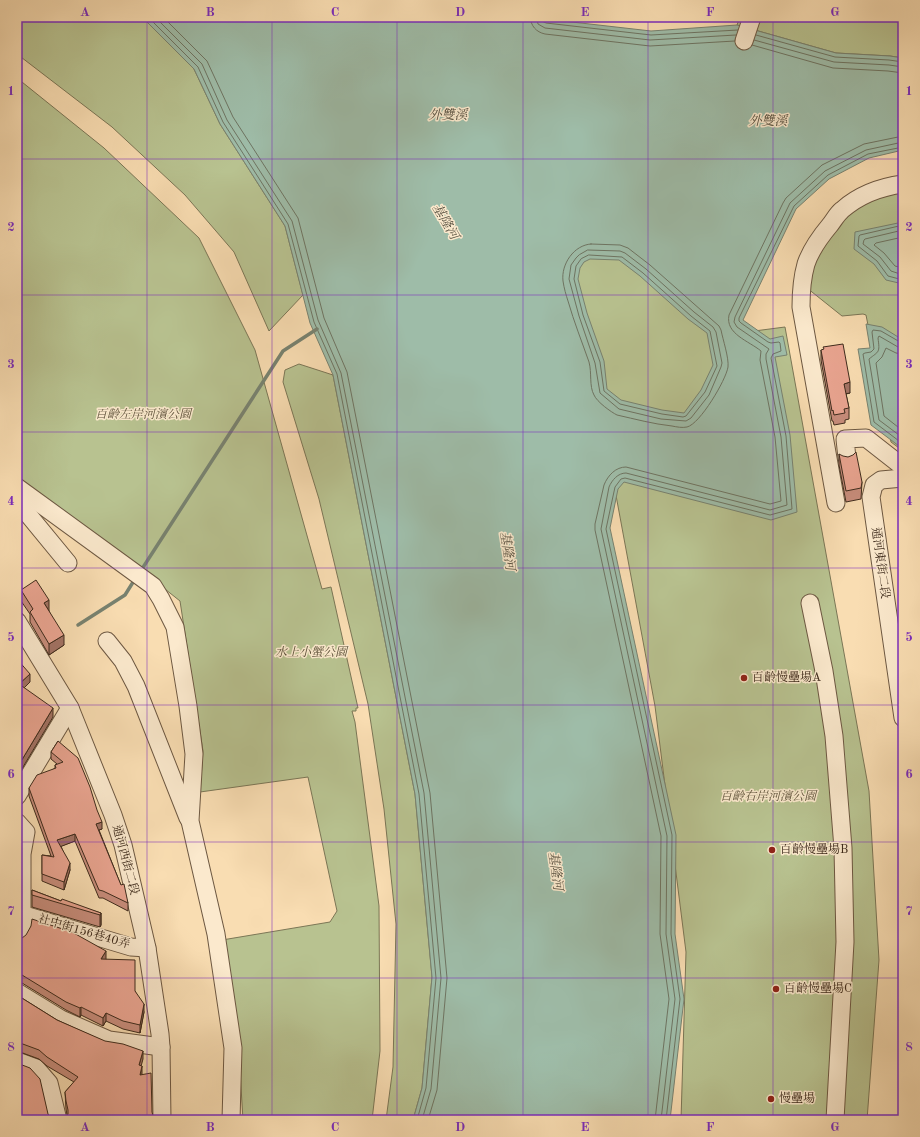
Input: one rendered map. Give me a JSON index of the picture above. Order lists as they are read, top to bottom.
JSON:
{
  "streets": {
    "street": ["通河東街二段", "通河西街二段", "社中街156巷40弄"]
  },
  "crossings": [
    ["通河西街二段", "社中街156巷40弄"]
  ],
  "water": ["外雙溪", "基隆河"],
  "parks": ["百齡左岸河濱公園", "水上小蟹公園", "百齡右岸河濱公園"],
  "places": [
    "百齡慢壘場A",
    "百齡慢壘場B",
    "百齡慢壘場C",
    "慢壘場"
  ],
  "grid": {
    "columns": [
      "A",
      "B",
      "C",
      "D",
      "E",
      "F",
      "G"
    ],
    "rows": [
      "1",
      "2",
      "3",
      "4",
      "5",
      "6",
      "7",
      "8"
    ]
  }
}
